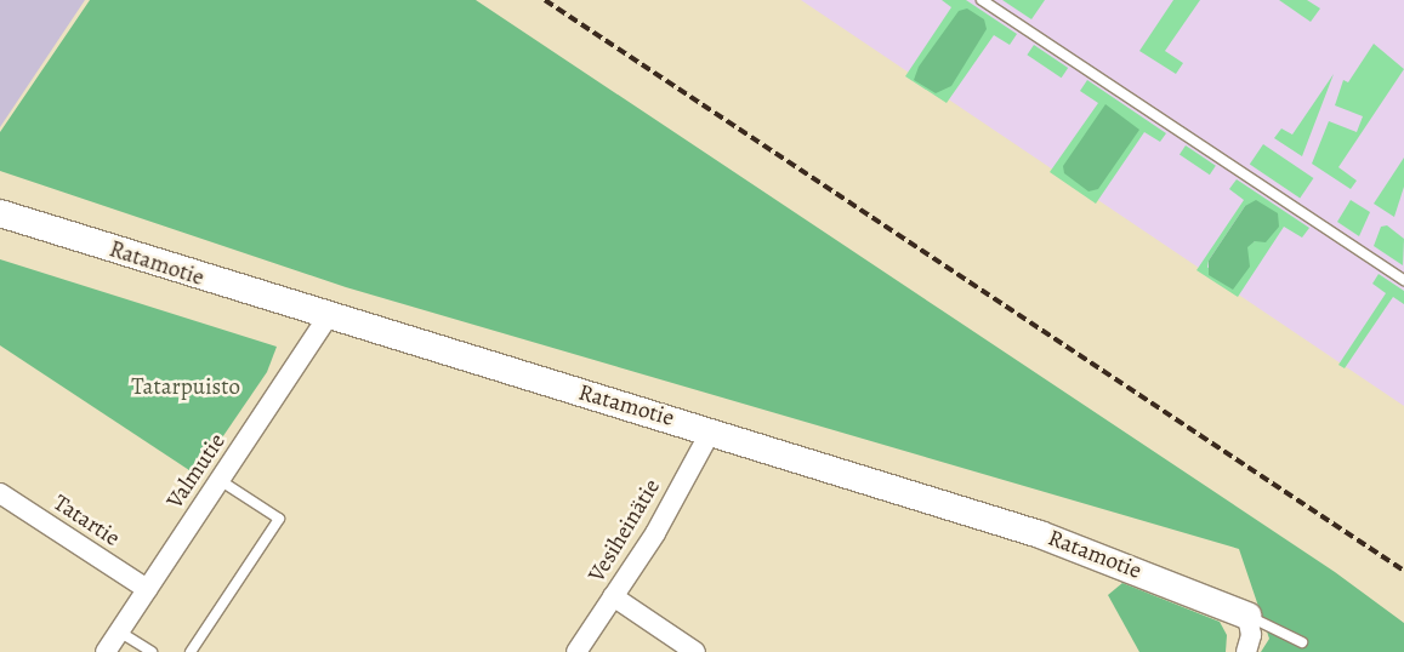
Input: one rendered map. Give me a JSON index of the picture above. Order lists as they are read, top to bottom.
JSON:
{
  "streets": {
    "street": [
      "Ratamotie",
      "Valmutie",
      "Tatartie",
      "Vesiheinätie"
    ]
  },
  "crossings": [
    ["Ratamotie", "Valmutie"],
    ["Ratamotie", "Vesiheinätie"],
    ["Valmutie", "Tatartie"]
  ],
  "parks": ["Tatarpuisto"]
}
